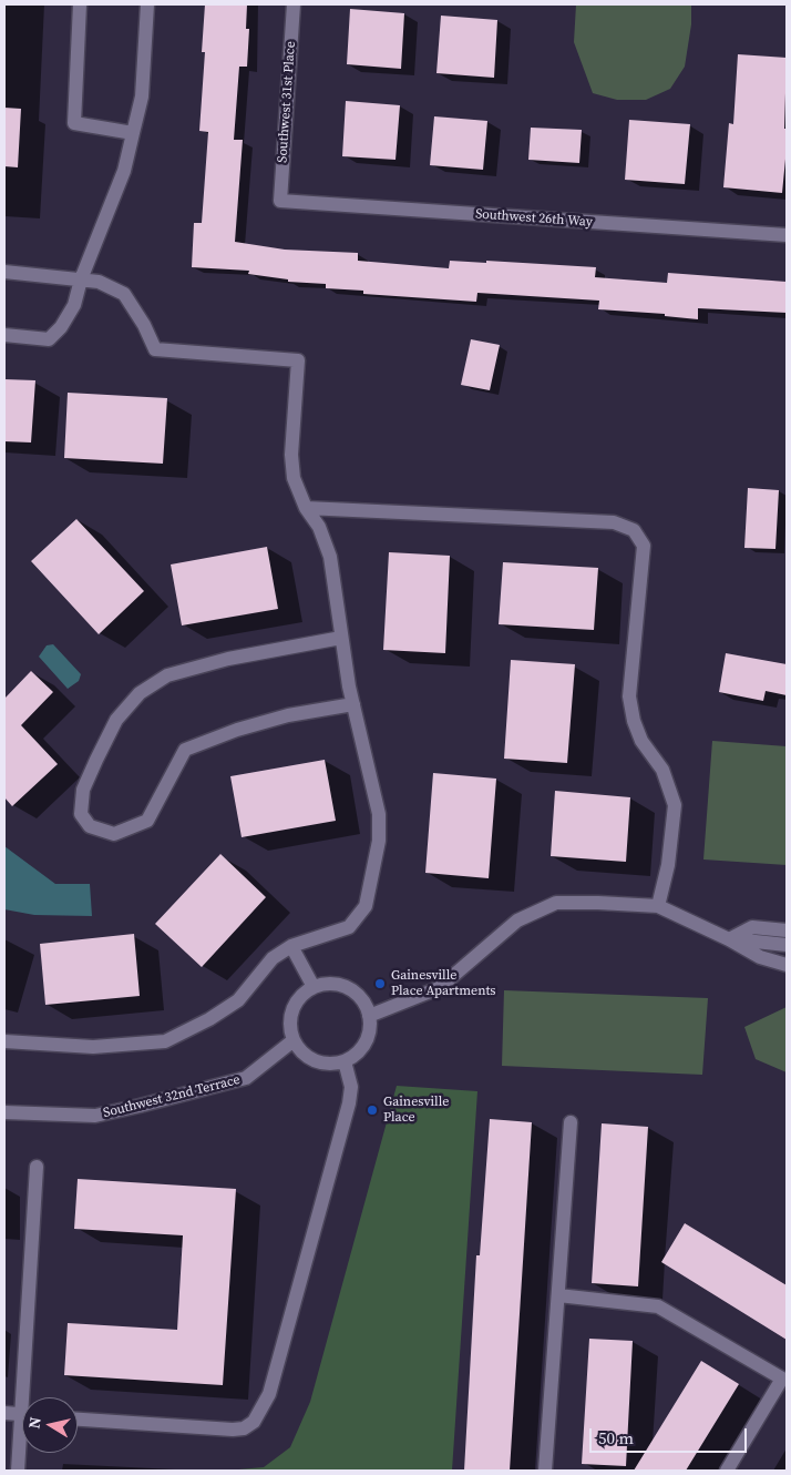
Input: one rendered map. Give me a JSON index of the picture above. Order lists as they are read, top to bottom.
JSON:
{
  "streets": {
    "street": ["Southwest 31st Place", "Southwest 26th Way", "Southwest 32nd Terrace"]
  },
  "crossings": [
    ["Southwest 31st Place", "Southwest 26th Way"]
  ],
  "places": ["Gainesville Place Apartments", "Gainesville Place"],
  "scale_bar": "50 m",
  "north": "left"
}
